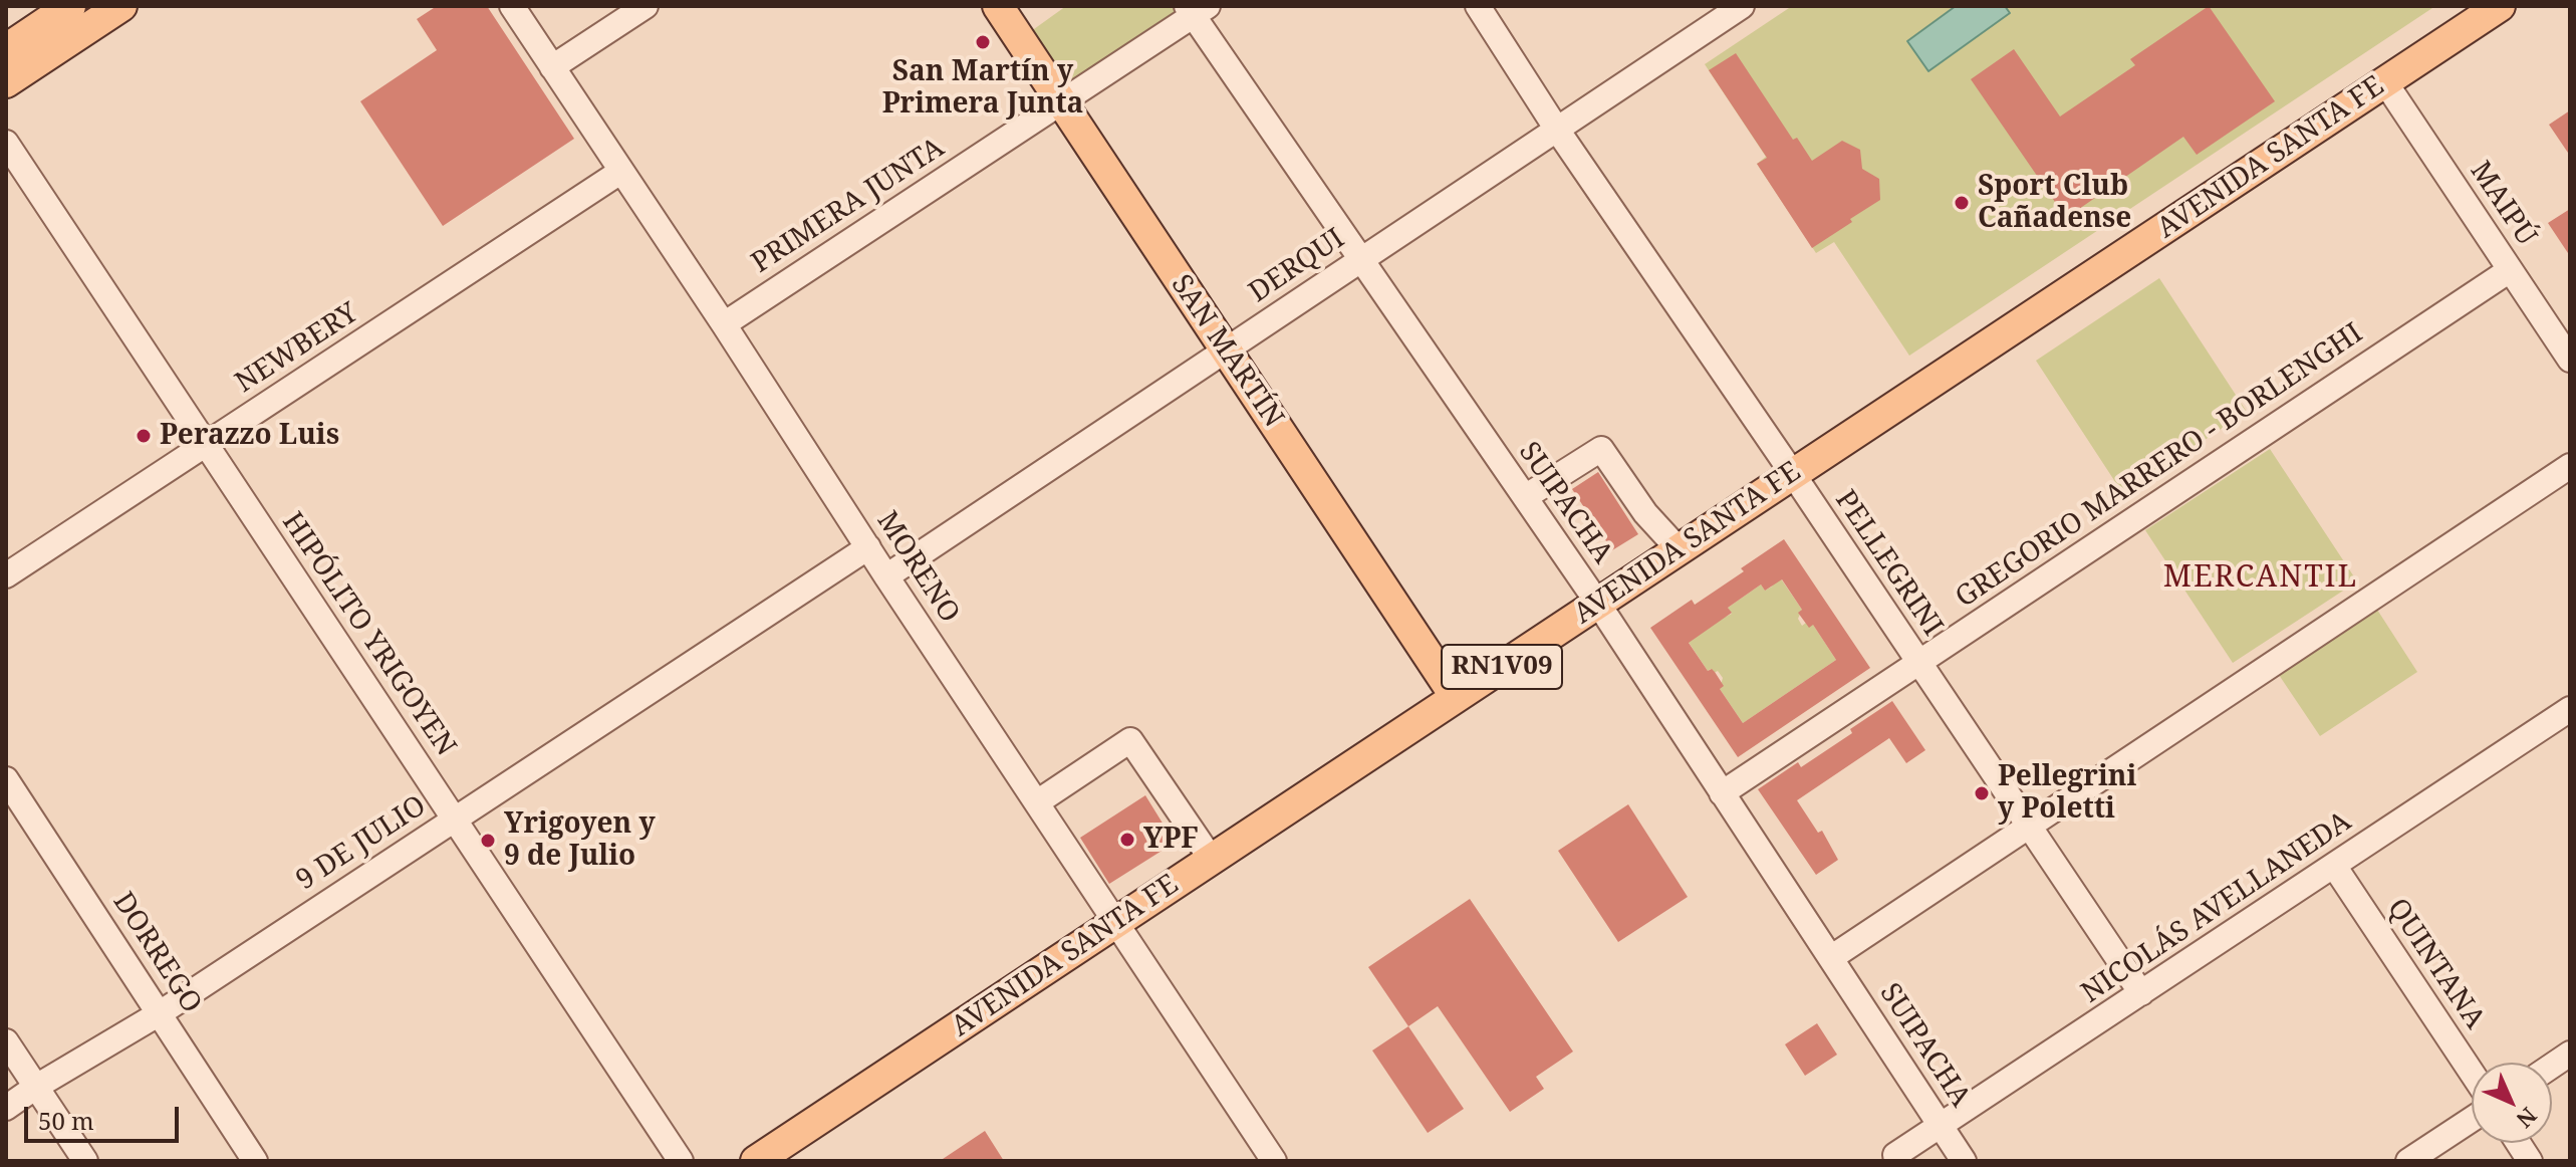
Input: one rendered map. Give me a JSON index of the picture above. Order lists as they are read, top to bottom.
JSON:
{
  "streets": {
    "main road": ["AVENIDA SANTA FE", "SAN MARTÍN", "RN1V09"],
    "street": [
      "MAIPÚ",
      "PRIMERA JUNTA",
      "DERQUI",
      "NEWBERY",
      "GREGORIO MARRERO - BORLENGHI",
      "SUIPACHA",
      "PELLEGRINI",
      "MORENO",
      "HIPÓLITO YRIGOYEN",
      "9 DE JULIO",
      "NICOLÁS AVELLANEDA",
      "DORREGO",
      "QUINTANA"
    ]
  },
  "crossings": [
    ["AVENIDA SANTA FE", "MAIPÚ"],
    ["AVENIDA SANTA FE", "SAN MARTÍN"],
    ["AVENIDA SANTA FE", "SUIPACHA"],
    ["AVENIDA SANTA FE", "PELLEGRINI"],
    ["AVENIDA SANTA FE", "MORENO"],
    ["MAIPÚ", "GREGORIO MARRERO - BORLENGHI"],
    ["PRIMERA JUNTA", "SAN MARTÍN"],
    ["PRIMERA JUNTA", "SUIPACHA"],
    ["PRIMERA JUNTA", "MORENO"],
    ["DERQUI", "SAN MARTÍN"],
    ["DERQUI", "SUIPACHA"],
    ["DERQUI", "PELLEGRINI"],
    ["DERQUI", "MORENO"],
    ["NEWBERY", "MORENO"],
    ["NEWBERY", "HIPÓLITO YRIGOYEN"],
    ["GREGORIO MARRERO - BORLENGHI", "SUIPACHA"],
    ["GREGORIO MARRERO - BORLENGHI", "PELLEGRINI"],
    ["SUIPACHA", "NICOLÁS AVELLANEDA"],
    ["PELLEGRINI", "NICOLÁS AVELLANEDA"],
    ["MORENO", "9 DE JULIO"],
    ["HIPÓLITO YRIGOYEN", "9 DE JULIO"],
    ["9 DE JULIO", "DORREGO"],
    ["NICOLÁS AVELLANEDA", "QUINTANA"]
  ],
  "districts": ["MERCANTIL"],
  "places": [
    "San Martín y Primera Junta",
    "Sport Club Cañadense",
    "Perazzo Luis",
    "Pellegrini y Poletti",
    "YPF",
    "Yrigoyen y 9 de Julio"
  ],
  "scale_bar": "50 m",
  "north": "bottom right"
}
